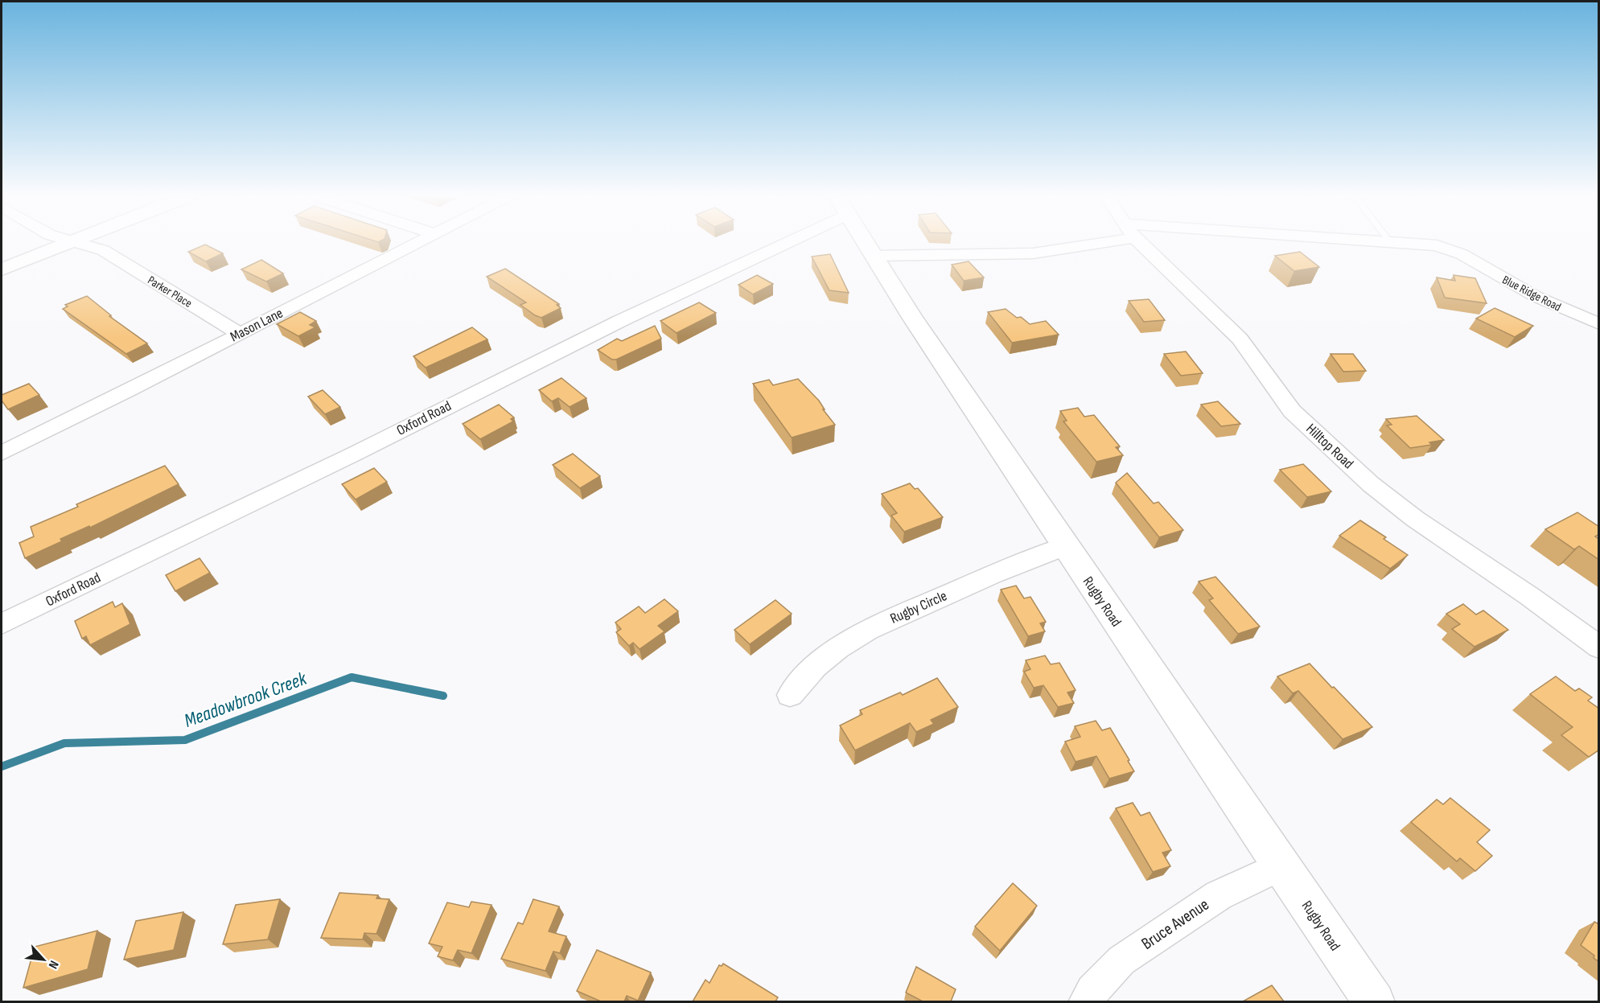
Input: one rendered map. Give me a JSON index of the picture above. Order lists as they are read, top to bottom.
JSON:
{
  "streets": {
    "street": [
      "Parker Place",
      "Blue Ridge Road",
      "Mason Lane",
      "Oxford Road",
      "Hilltop Road",
      "Rugby Road",
      "Rugby Circle",
      "Bruce Avenue"
    ]
  },
  "crossings": [
    ["Parker Place", "Mason Lane"],
    ["Blue Ridge Road", "Rugby Road"],
    ["Rugby Road", "Rugby Circle"],
    ["Rugby Road", "Bruce Avenue"]
  ],
  "water": ["Meadowbrook Creek"],
  "north": "bottom right"
}
